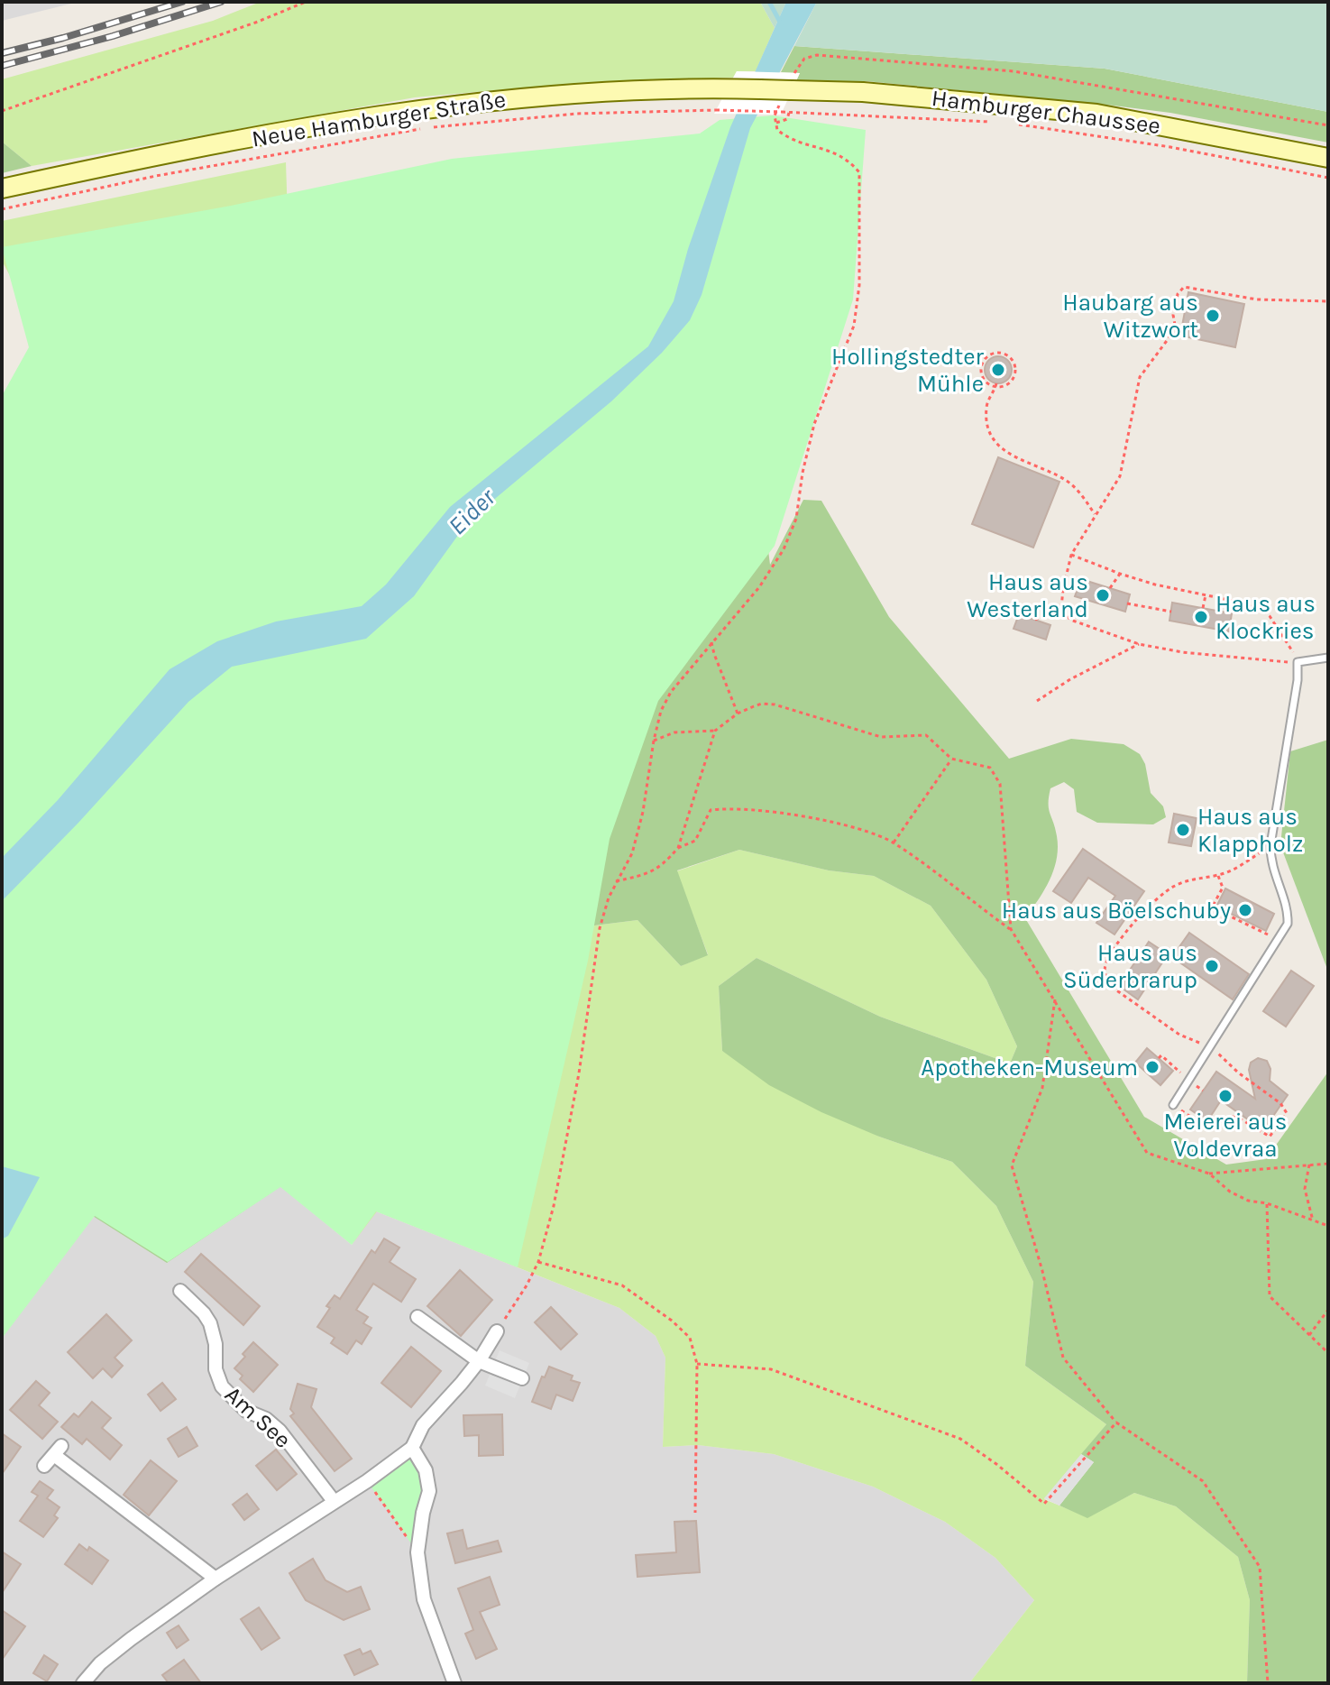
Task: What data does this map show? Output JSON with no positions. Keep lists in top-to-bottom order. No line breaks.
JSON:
{"streets":{"main road":["Hamburger Chaussee","Neue Hamburger Straße"],"street":["Am See"]},"crossings":[["Hamburger Chaussee","Neue Hamburger Straße"]],"water":["Eider"],"places":["Haubarg aus Witzwort","Hollingstedter Mühle","Haus aus Westerland","Haus aus Klockries","Haus aus Klappholz","Haus aus Böelschuby","Haus aus Süderbrarup","Apotheken-Museum","Meierei aus Voldevraa"]}
